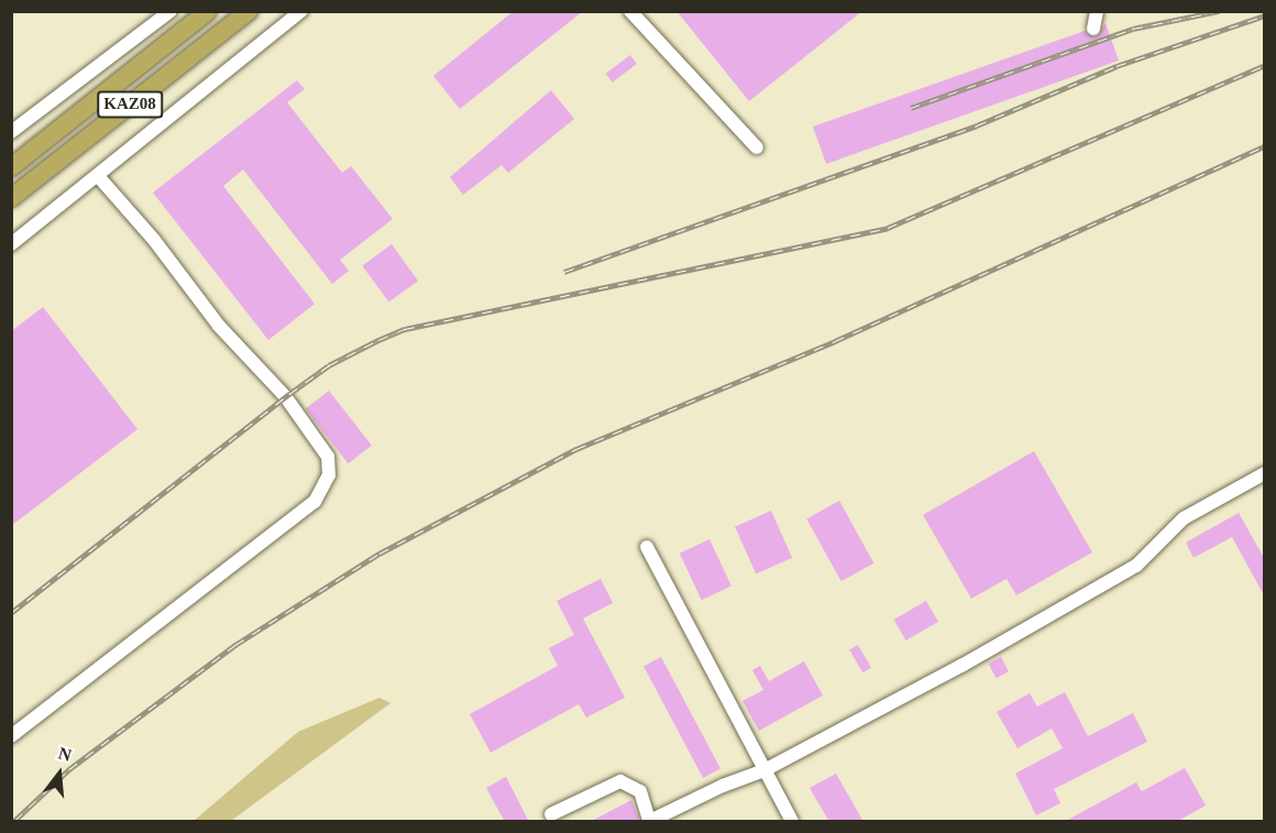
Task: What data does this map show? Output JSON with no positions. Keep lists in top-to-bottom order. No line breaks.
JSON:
{"streets":{"highway":["KAZ08"]},"north":"top"}
